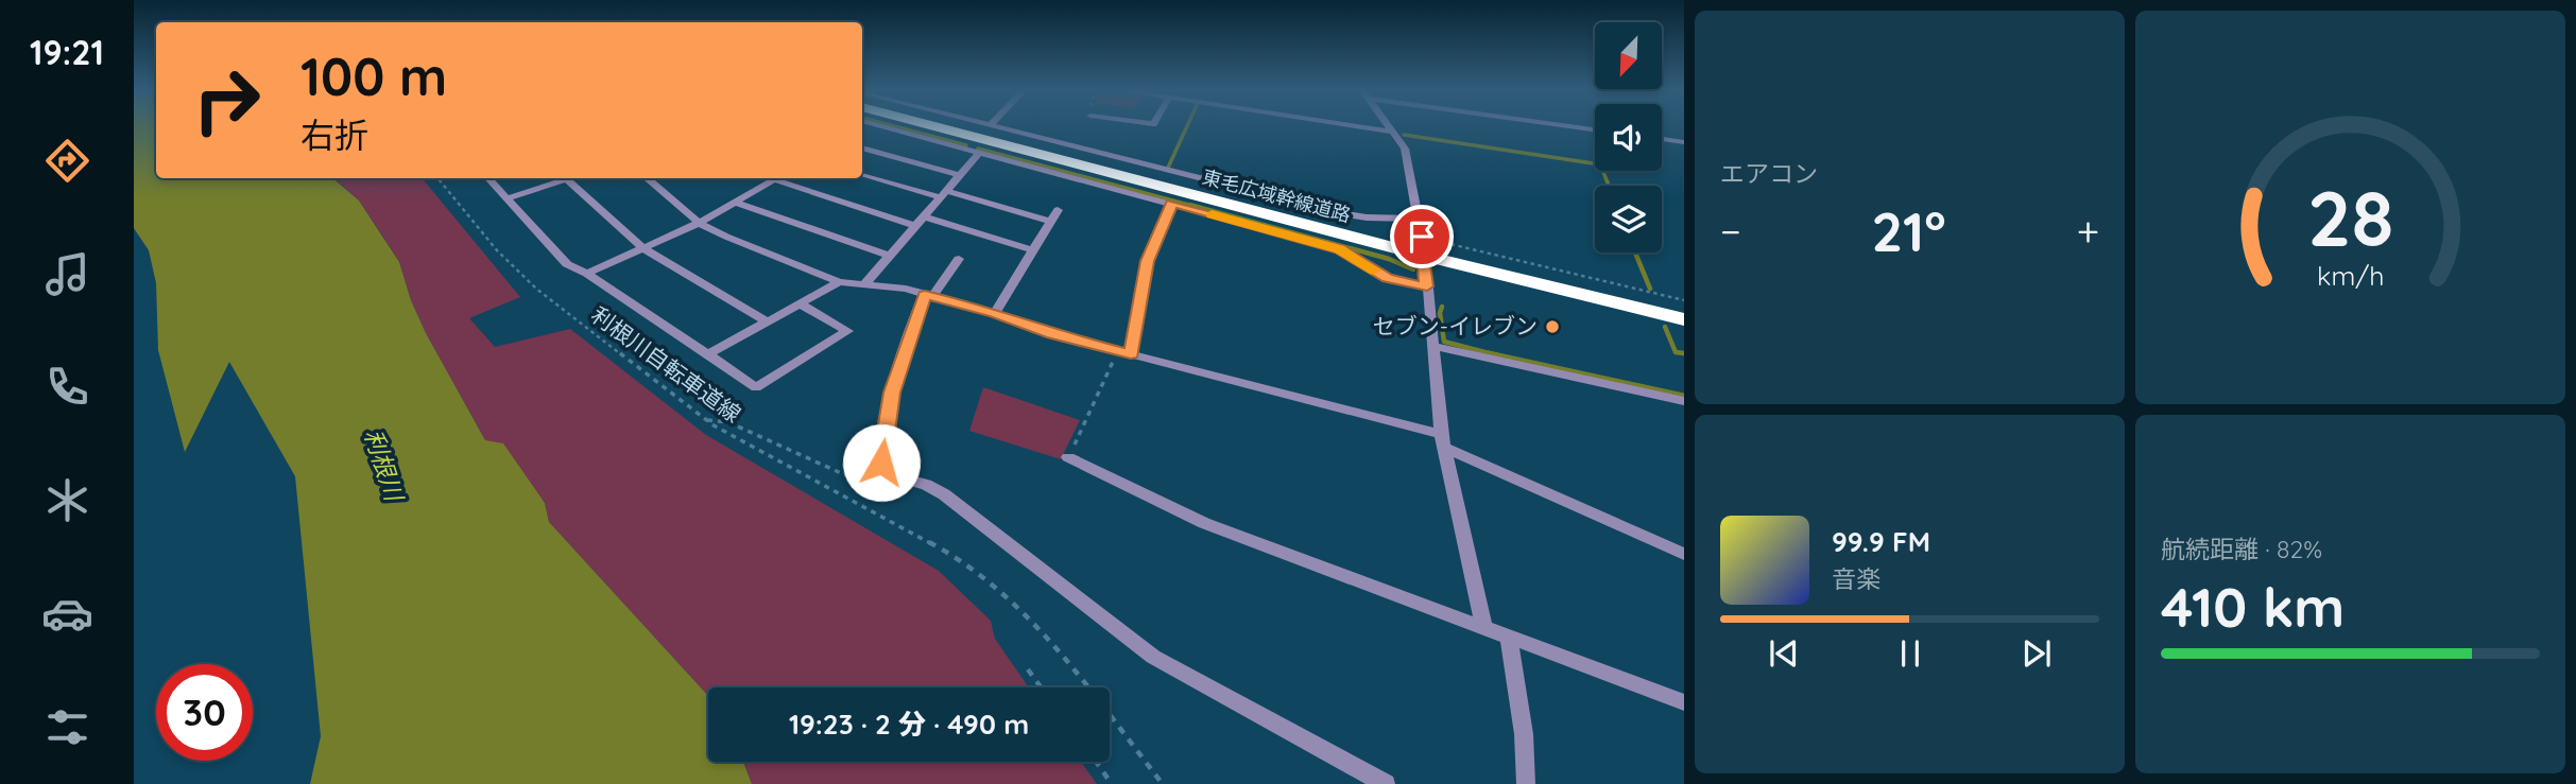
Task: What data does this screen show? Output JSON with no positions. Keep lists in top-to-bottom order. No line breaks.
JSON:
{"streets":{"highway":["東毛広域幹線道路"],"path":["利根川自転車道線"]},"water":["利根川"],"places":["セブン-イレブン"],"north":"bottom left","page":{"tabs":"19:21","tile":["エアコン",["航続距離 · 82%","410 km"]],"turn":["100 m","右折"],"heat":["−","21°","+"],"song":["99.9 FM","音楽"],"limit":"30","trip":"19:23 · 2 分 · 490 m","gauge":["28","km/h"]}}
